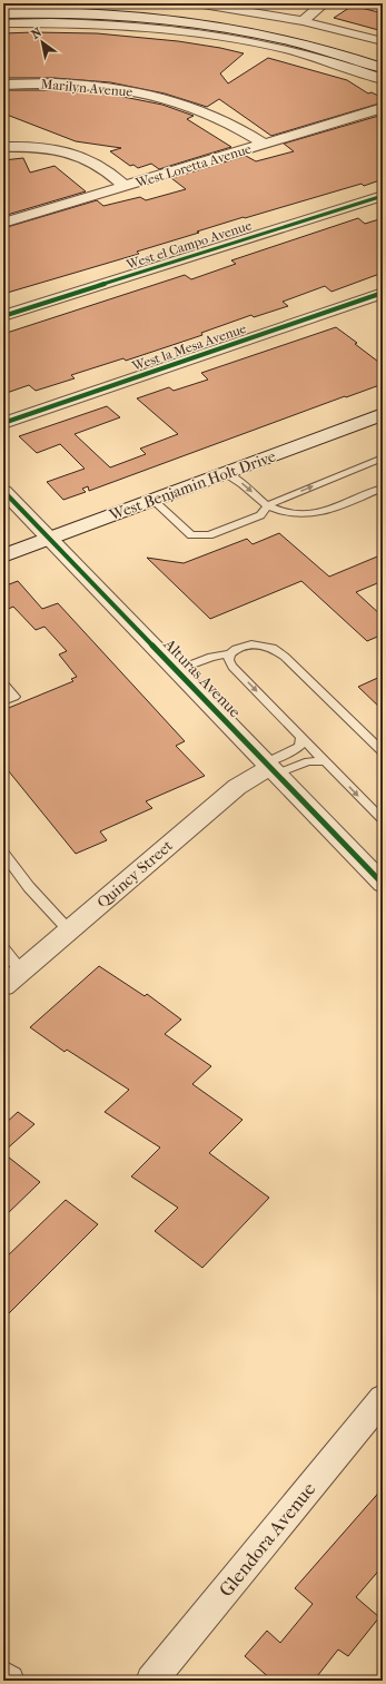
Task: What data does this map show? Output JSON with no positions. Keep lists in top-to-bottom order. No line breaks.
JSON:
{"streets":{"main road":["West Benjamin Holt Drive"],"street":["Marilyn Avenue","West Loretta Avenue","West el Campo Avenue","West la Mesa Avenue","Alturas Avenue","Quincy Street","Glendora Avenue"]},"crossings":[["Marilyn Avenue","West Loretta Avenue"],["West Benjamin Holt Drive","Alturas Avenue"],["Alturas Avenue","Quincy Street"]],"north":"top left"}
